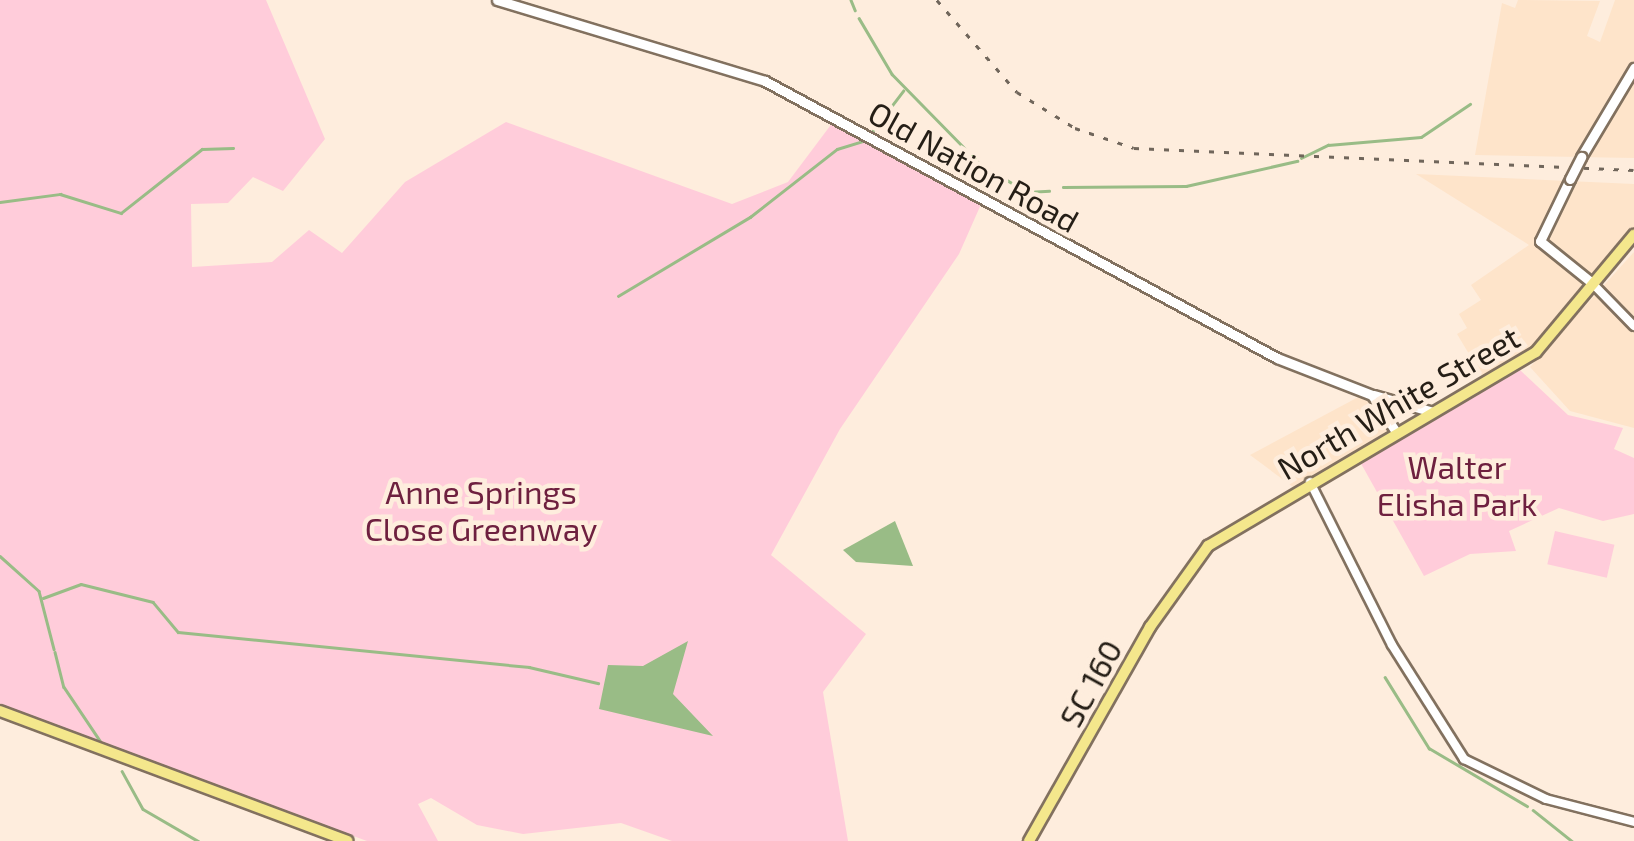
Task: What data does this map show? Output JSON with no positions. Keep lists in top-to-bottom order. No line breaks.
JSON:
{"streets":{"main road":["Old Nation Road","North White Street","SC 160"]},"crossings":[["Old Nation Road","North White Street"],["North White Street","SC 160"]],"parks":["Walter Elisha Park","Anne Springs Close Greenway"]}
